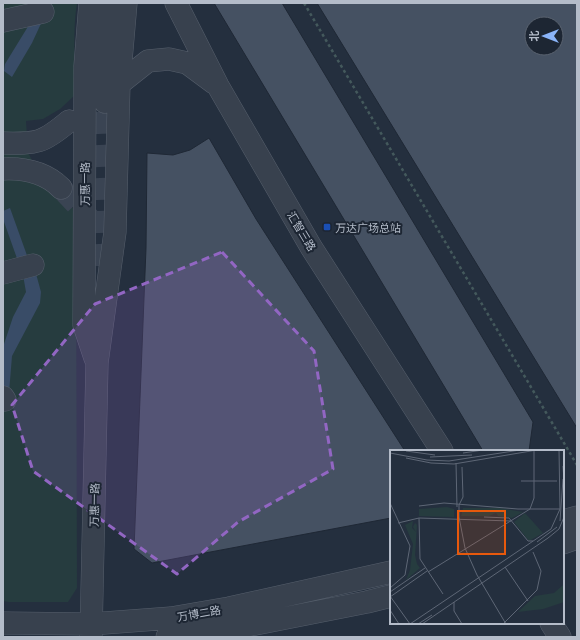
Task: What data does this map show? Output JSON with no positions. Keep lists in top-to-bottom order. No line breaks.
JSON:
{"streets":{"street":["万惠一路","汇智三路","万博二路"]},"crossings":[["万惠一路","万博二路"]],"places":{"transit":["万达广场总站"]},"north":"left"}
